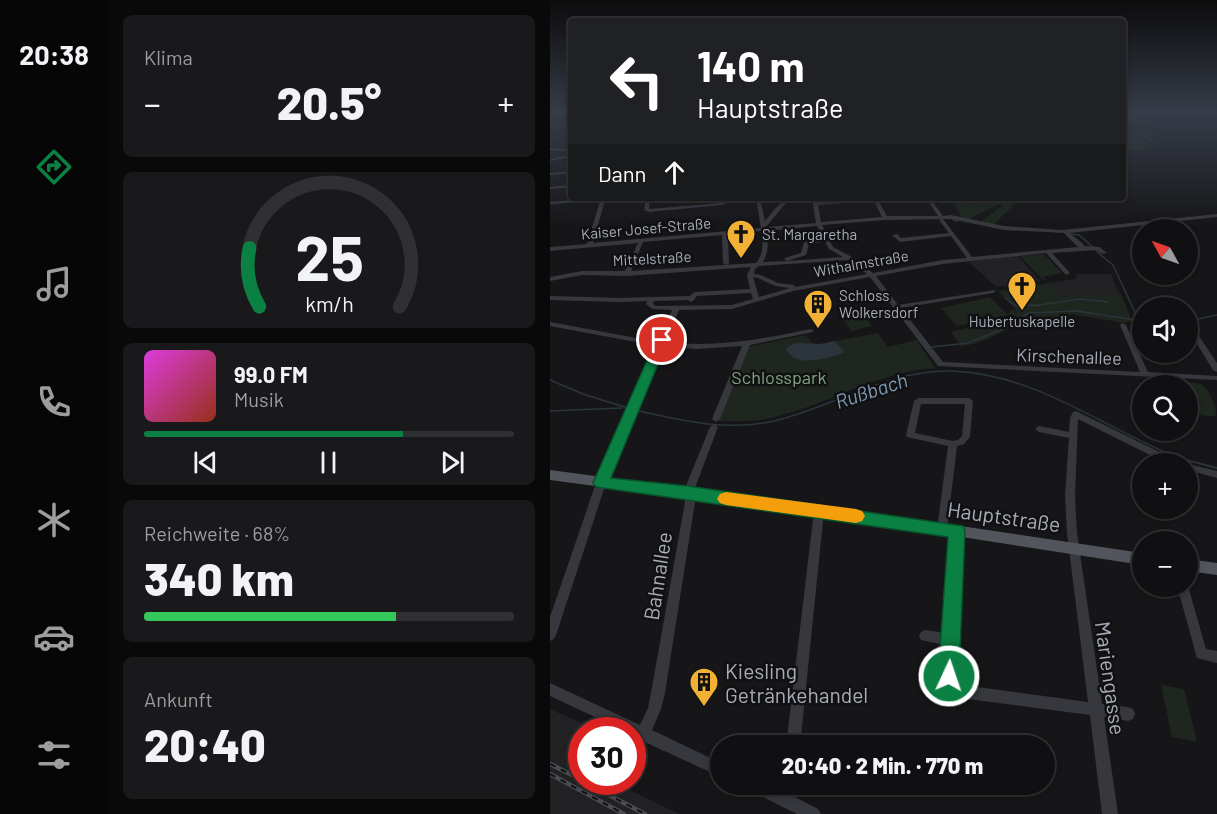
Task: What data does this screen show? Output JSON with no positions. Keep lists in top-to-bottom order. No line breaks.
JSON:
{"streets":{"main road":["Hauptstraße"],"street":["Kaiser Josef-Straße","Mittelstraße","Withalmstraße","Kirschenallee","Bahnallee","Mariengasse"]},"crossings":[["Withalmstraße","Kirschenallee"],["Hauptstraße","Bahnallee"],["Hauptstraße","Mariengasse"]],"water":["Rußbach"],"parks":["Schlosspark"],"places":{"church":["St. Margaretha","Hubertuskapelle"],"building":["Schloss Wolkersdorf","Kiesling Getränkehandel"]},"north":"top left","page":{"tabs":"20:38","tile":["Klima",["Reichweite · 68%","340 km"],["Ankunft","20:40"]],"turn":["140 m","Hauptstraße"],"heat":["−","20.5°","+"],"then":"Dann","map_buttons":["+","−"],"song":["99.0 FM","Musik"],"limit":"30","trip":"20:40 · 2 Min. · 770 m","gauge":["25","km/h"]}}
